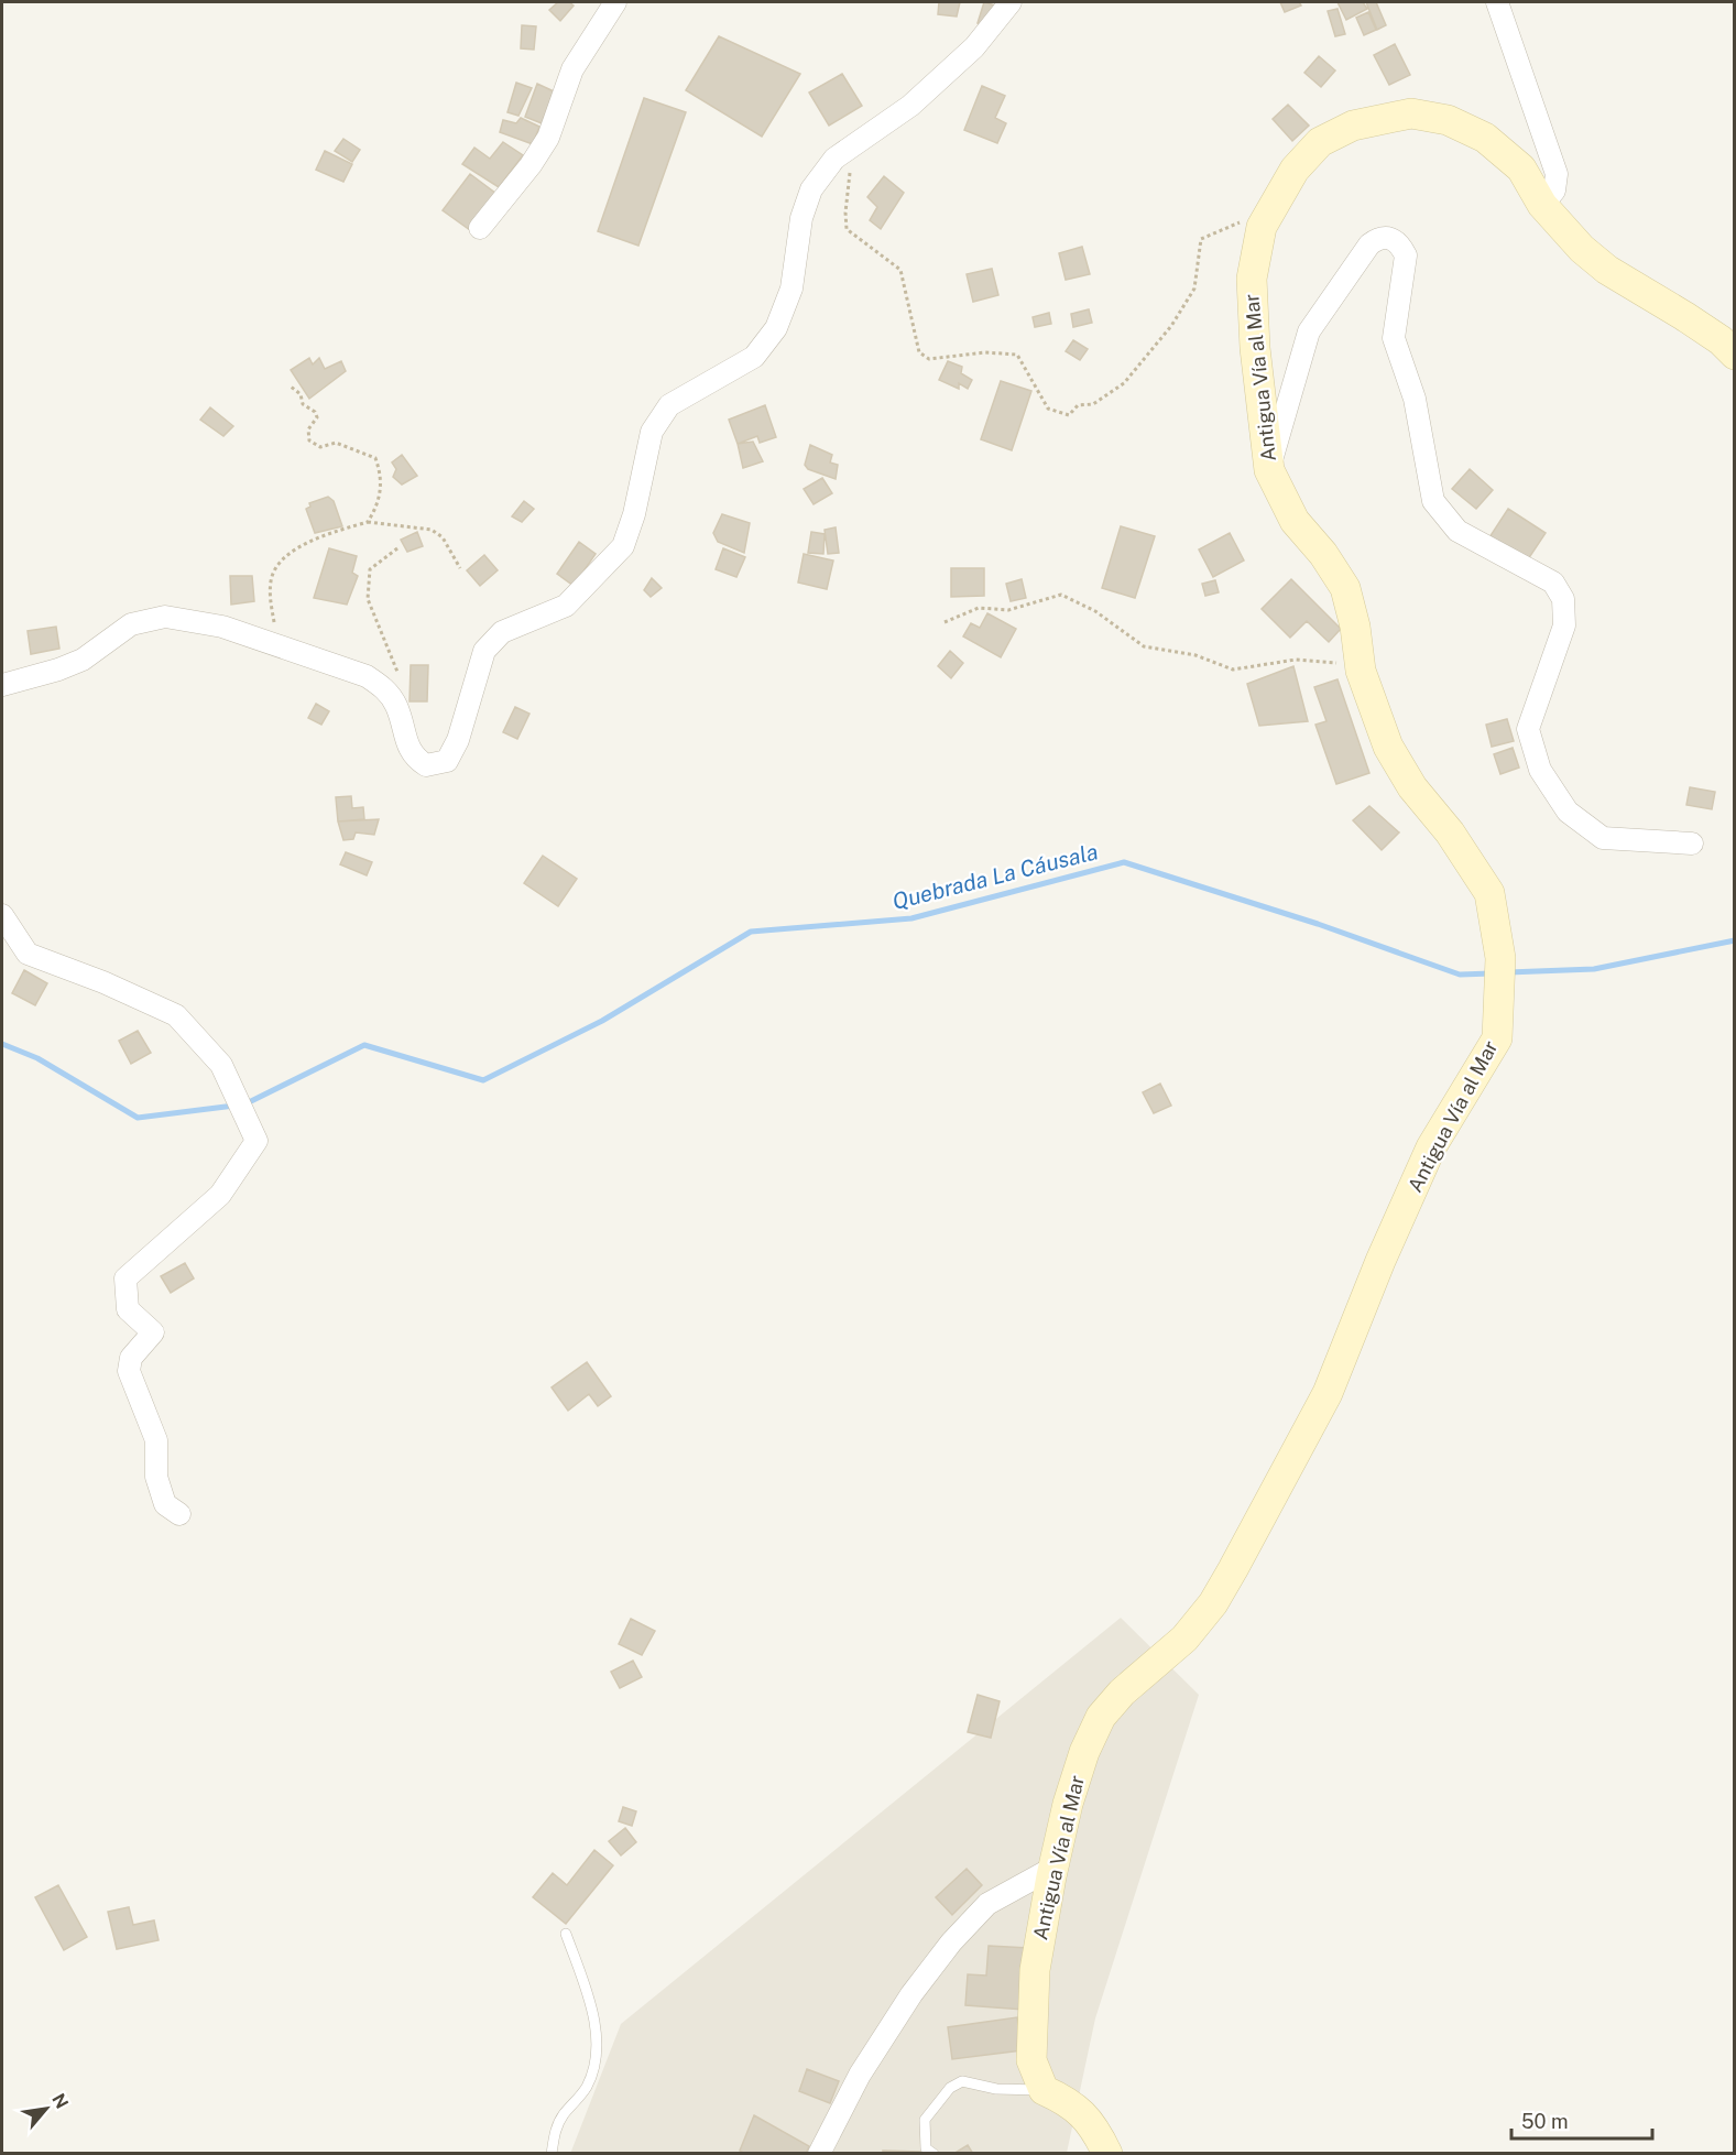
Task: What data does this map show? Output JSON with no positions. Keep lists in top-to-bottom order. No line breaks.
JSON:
{"streets":{"main road":["Antigua Vía al Mar"]},"water":["Quebrada La Cáusala"],"scale_bar":"50 m","north":"top right"}
